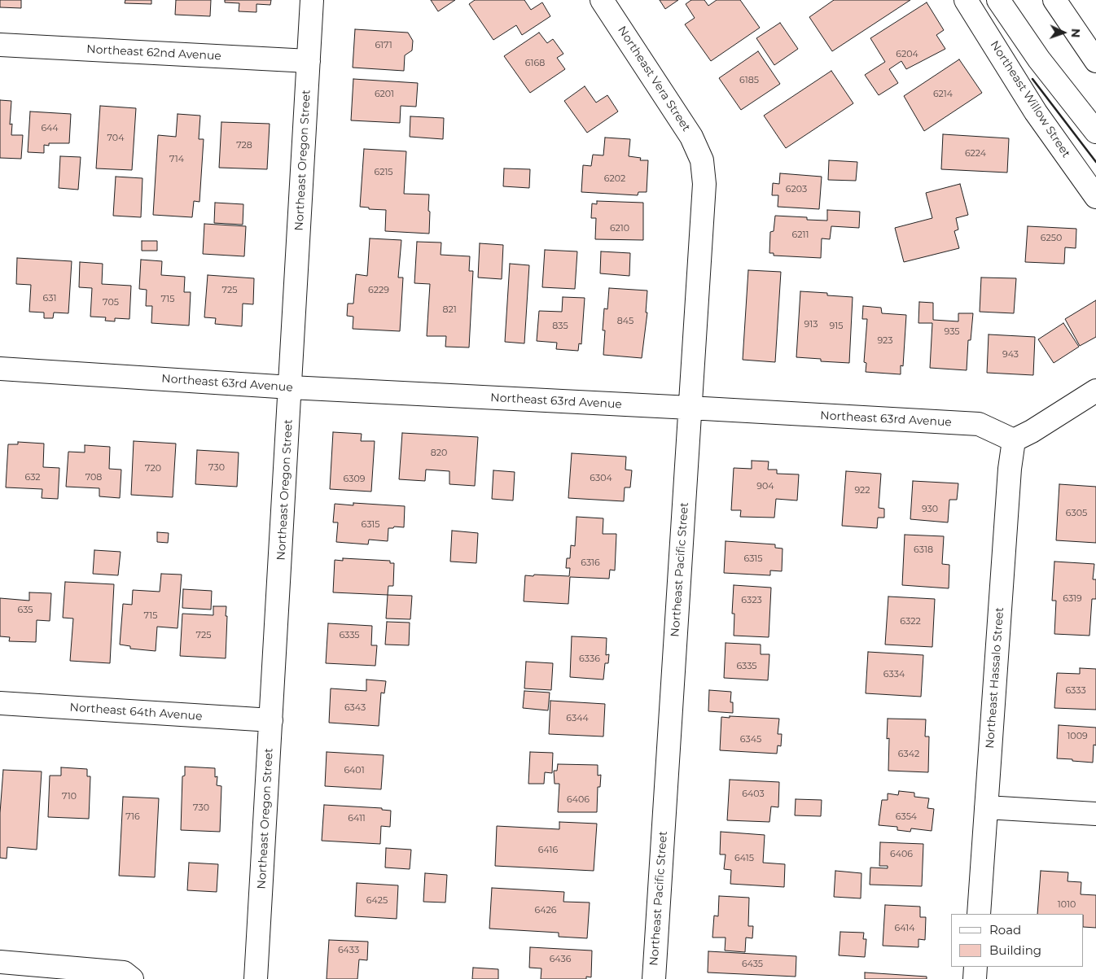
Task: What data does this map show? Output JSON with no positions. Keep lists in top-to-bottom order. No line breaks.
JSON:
{"streets":{"main road":["Northeast 62nd Avenue","Northeast Vera Street","Northeast Willow Street","Northeast Oregon Street","Northeast 63rd Avenue","Northeast Pacific Street","Northeast Hassalo Street","Northeast 64th Avenue"]},"crossings":[["Northeast 62nd Avenue","Northeast Oregon Street"],["Northeast Vera Street","Northeast Pacific Street"],["Northeast Oregon Street","Northeast 63rd Avenue"],["Northeast Oregon Street","Northeast 64th Avenue"],["Northeast 63rd Avenue","Northeast Pacific Street"],["Northeast 63rd Avenue","Northeast Hassalo Street"]],"house_numbers":["6171","6204","6168","6185","6201","6214","644","704","728","6224","714","6215","6202","6203","6210","6211","6250","725","6229","631","715","705","821","845","913","835","915","935","923","943","820","730","720","632","708","6304","6309","904","922","930","6305","6315","6318","6315","6316","6319","6323","635","715","6322","725","6335","6336","6335","6334","6333","6343","6344","1009","6345","6342","6401","6403","710","6406","730","716","6354","6411","6416","6406","6415","6425","1010","6426","6414","6433","6436","6435"],"legend":["Road","Building"],"north":"right"}
